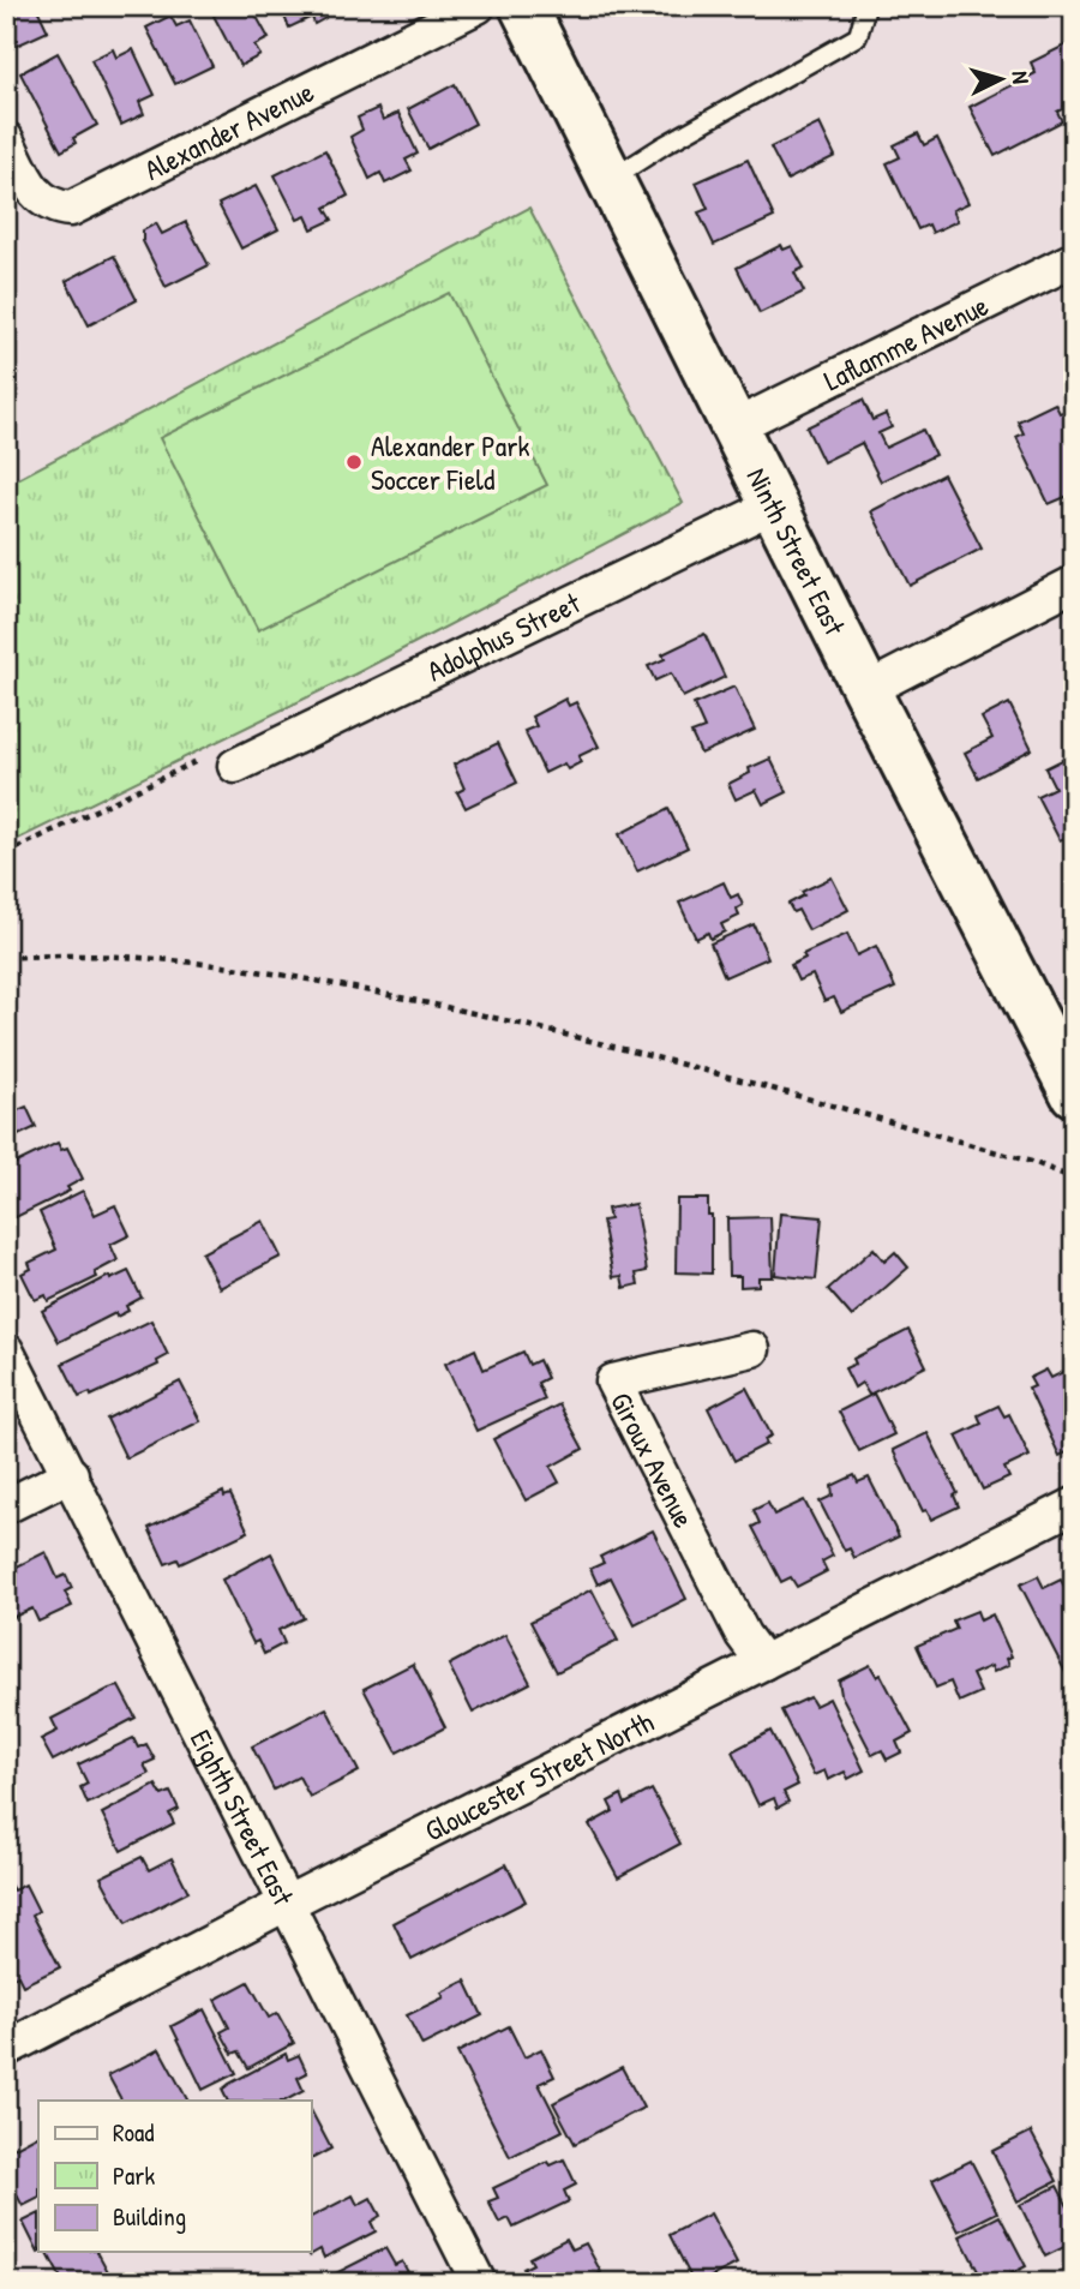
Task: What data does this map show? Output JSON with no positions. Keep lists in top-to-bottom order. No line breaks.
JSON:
{"streets":{"main road":["Ninth Street East"],"street":["Alexander Avenue","Laflamme Avenue","Adolphus Street","Giroux Avenue","Gloucester Street North","Eighth Street East"]},"crossings":[["Laflamme Avenue","Ninth Street East"],["Ninth Street East","Adolphus Street"],["Giroux Avenue","Gloucester Street North"],["Gloucester Street North","Eighth Street East"]],"places":["Alexander Park Soccer Field"],"legend":["Road","Park","Building"],"north":"right"}
